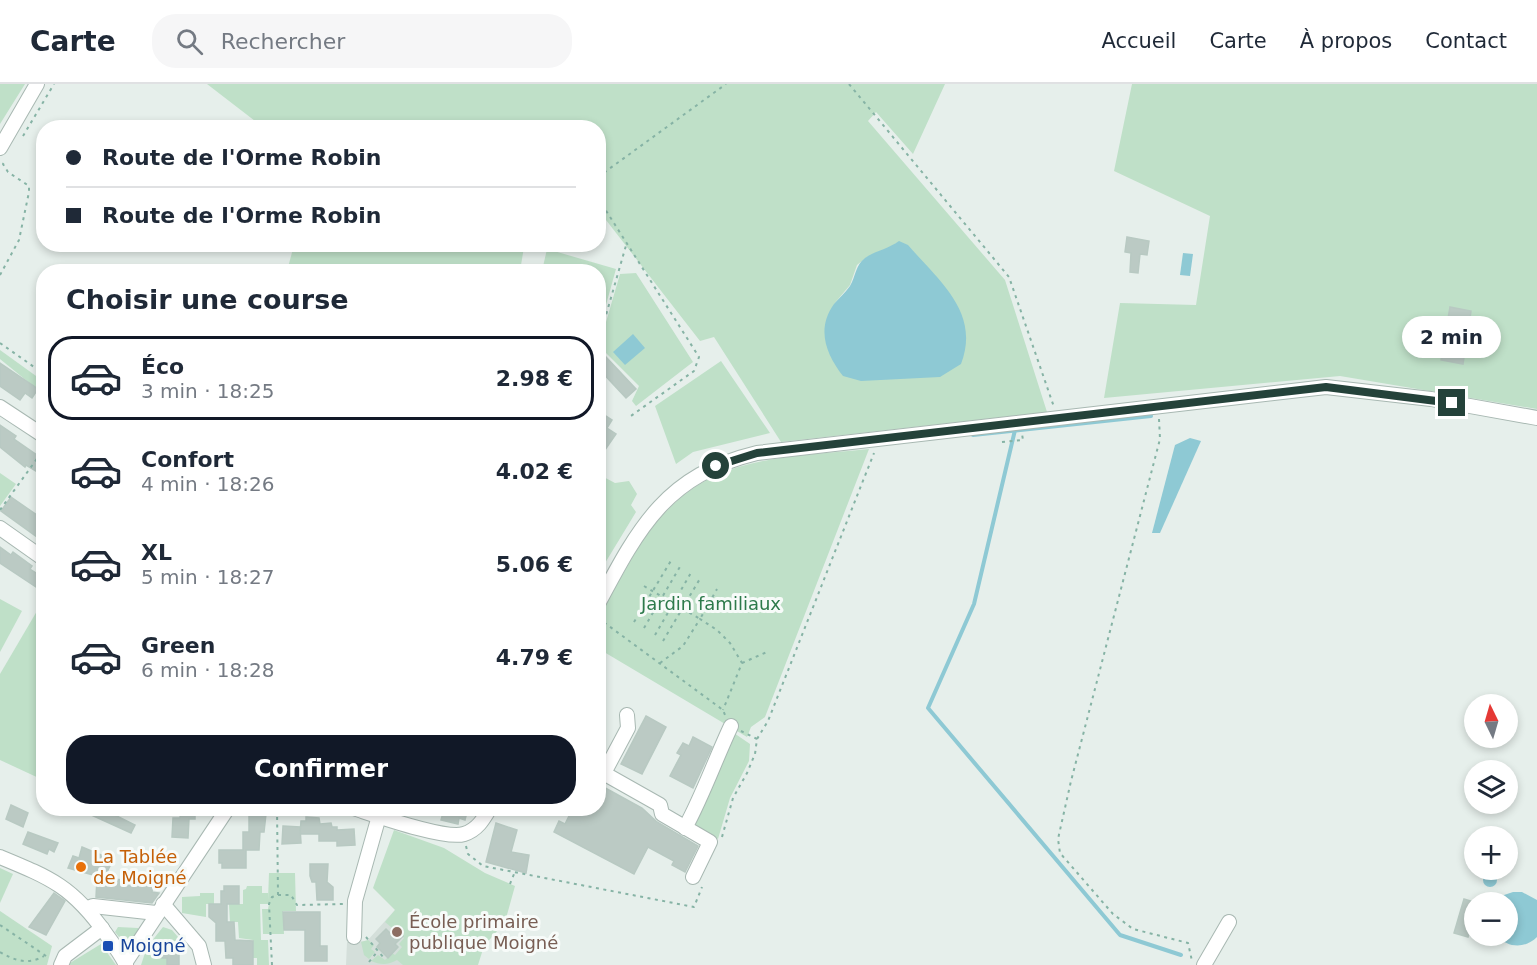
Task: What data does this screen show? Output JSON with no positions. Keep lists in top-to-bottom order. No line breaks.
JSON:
{"parks":["Jardin familiaux"],"places":{"other":["La Tablée de Moigné","École primaire publique Moigné"],"transit":["Moigné"]},"north":"top","page":{"header":"Carte","search":"Rechercher","nav":["Accueil","Carte","À propos","Contact"],"banner":["Route de l'Orme Robin","Route de l'Orme Robin"],"heading":"Choisir une course","bubble":"2 min","list":[{"name":"Éco","note":"3 min · 18:25","value":"2.98 €"},{"name":"Confort","note":"4 min · 18:26","value":"4.02 €"},{"name":"XL","note":"5 min · 18:27","value":"5.06 €"},{"name":"Green","note":"6 min · 18:28","value":"4.79 €"}],"map_buttons":["+","−"],"buttons":"Confirmer"}}
